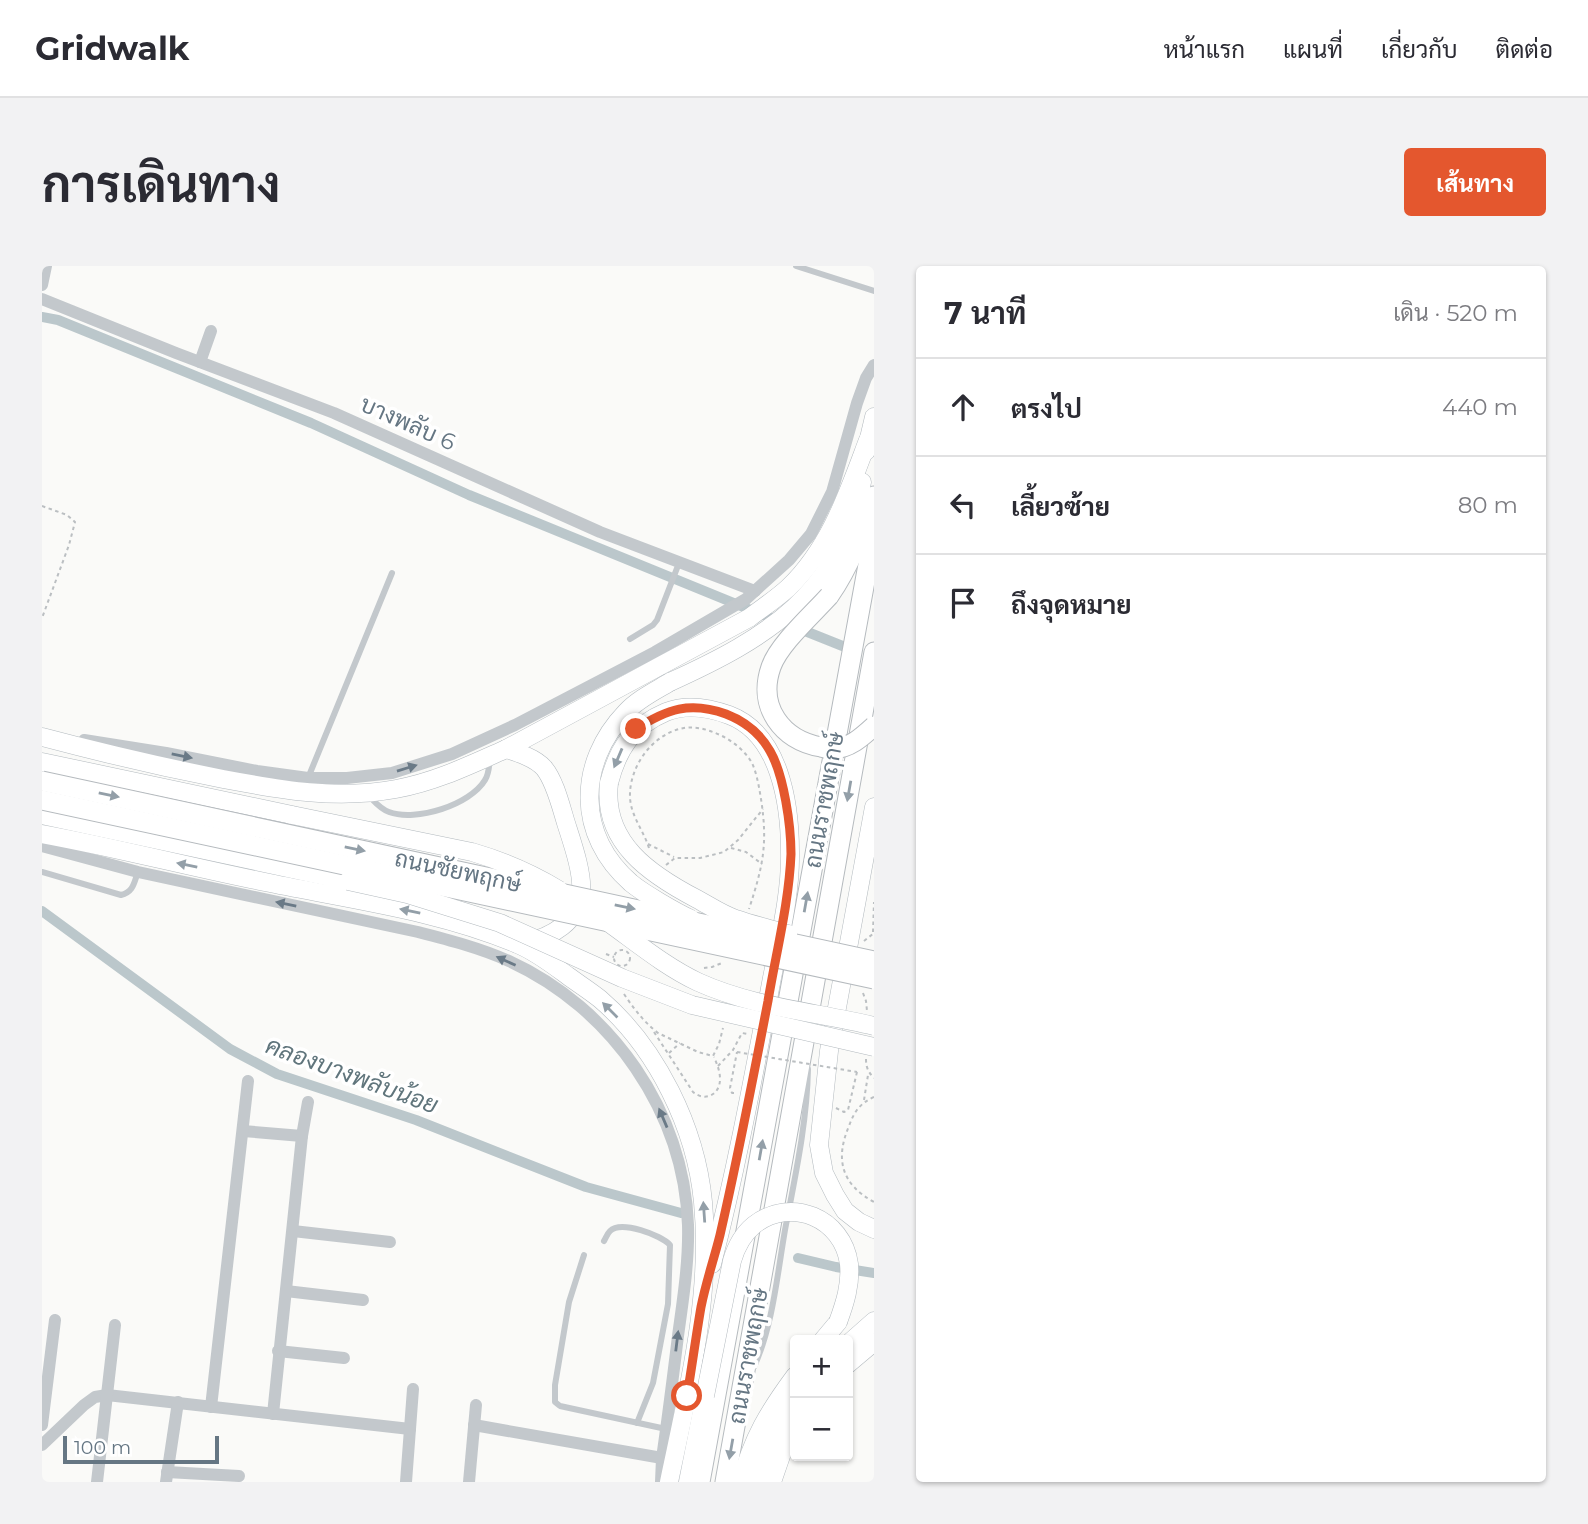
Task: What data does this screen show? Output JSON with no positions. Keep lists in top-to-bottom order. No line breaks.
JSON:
{"streets":{"main road":["ถนนราชพฤกษ์","ถนนชัยพฤกษ์"],"street":["บางพลับ 6"]},"water":["คลองบางพลับน้อย"],"scale_bar":"100 m","page":{"header":"Gridwalk","nav":["หน้าแรก","แผนที่","เกี่ยวกับ","ติดต่อ"],"buttons":"เส้นทาง","title":"การเดินทาง","heading":["7 นาที","เดิน · 520 m"],"list":[["ตรงไป","440 m"],["เลี้ยวซ้าย","80 m"],"ถึงจุดหมาย"],"map_buttons":["+","−"],"scale":"100 m"}}
